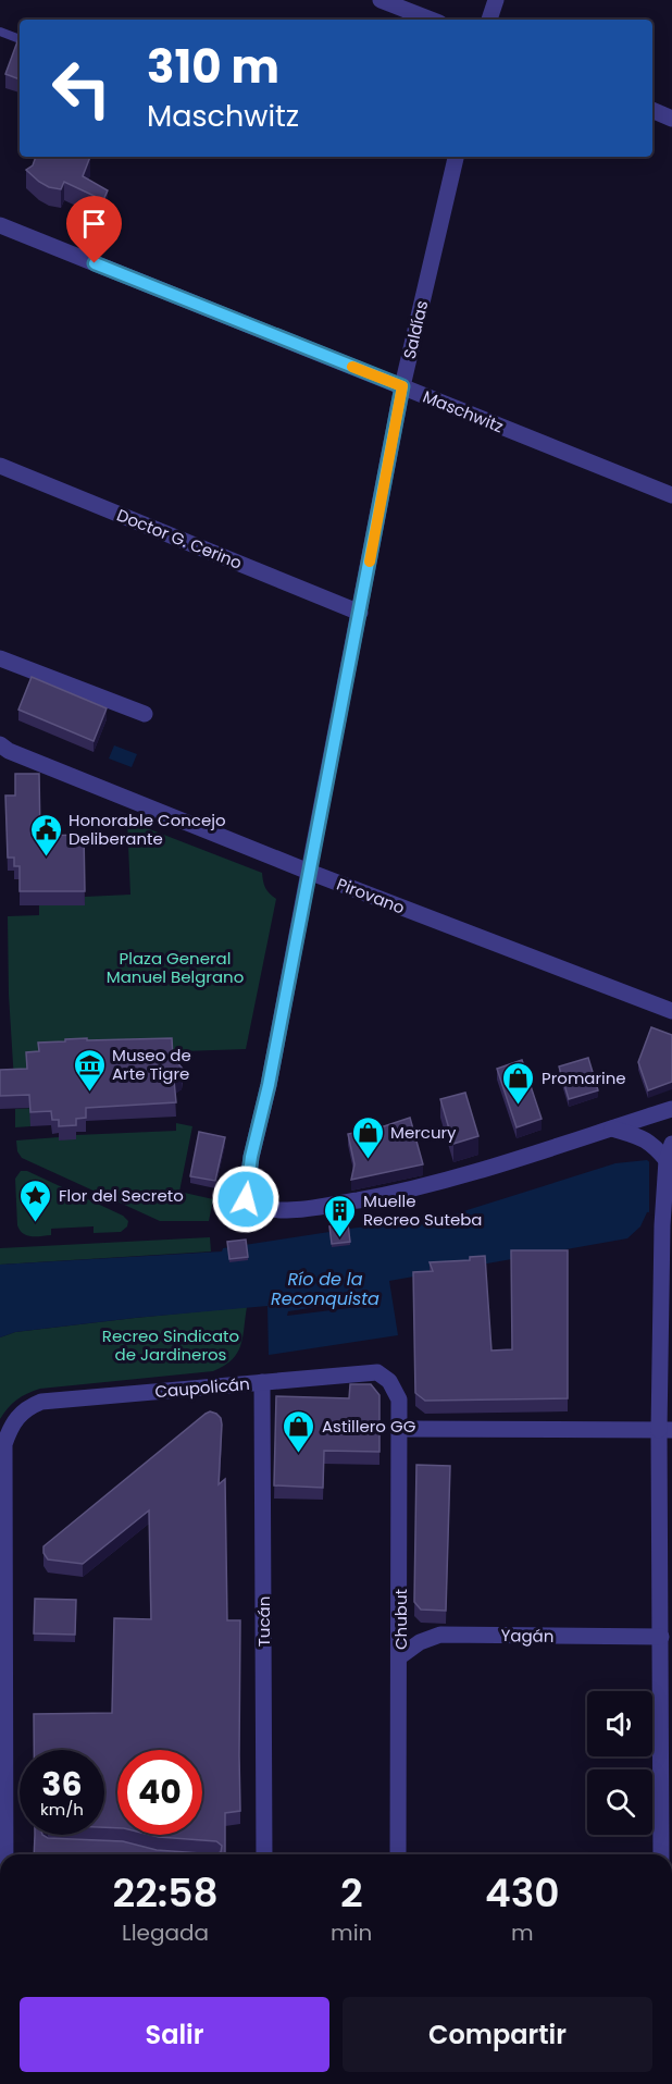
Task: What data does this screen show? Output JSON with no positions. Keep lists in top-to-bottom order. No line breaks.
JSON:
{"streets":{"street":["Saldías","Maschwitz","Doctor G. Cerino","Pirovano","Caupolicán","Chubut","Tucán","Yagán"]},"crossings":[["Saldías","Maschwitz"],["Saldías","Doctor G. Cerino"],["Saldías","Pirovano"],["Caupolicán","Chubut"],["Caupolicán","Tucán"],["Chubut","Yagán"]],"water":["Río de la Reconquista"],"parks":["Plaza General Manuel Belgrano","Recreo Sindicato de Jardineros"],"places":{"public building":["Honorable Concejo Deliberante"],"museum":["Museo de Arte Tigre"],"shop":["Promarine","Mercury","Astillero GG"],"place":["Flor del Secreto"],"building":["Muelle Recreo Suteba"]},"page":{"turn":["310 m","Maschwitz"],"speed":"36 km/h","limit":"40","eta":["22:58","Llegada","2","min","430","m"],"buttons":["Salir","Compartir"]}}
